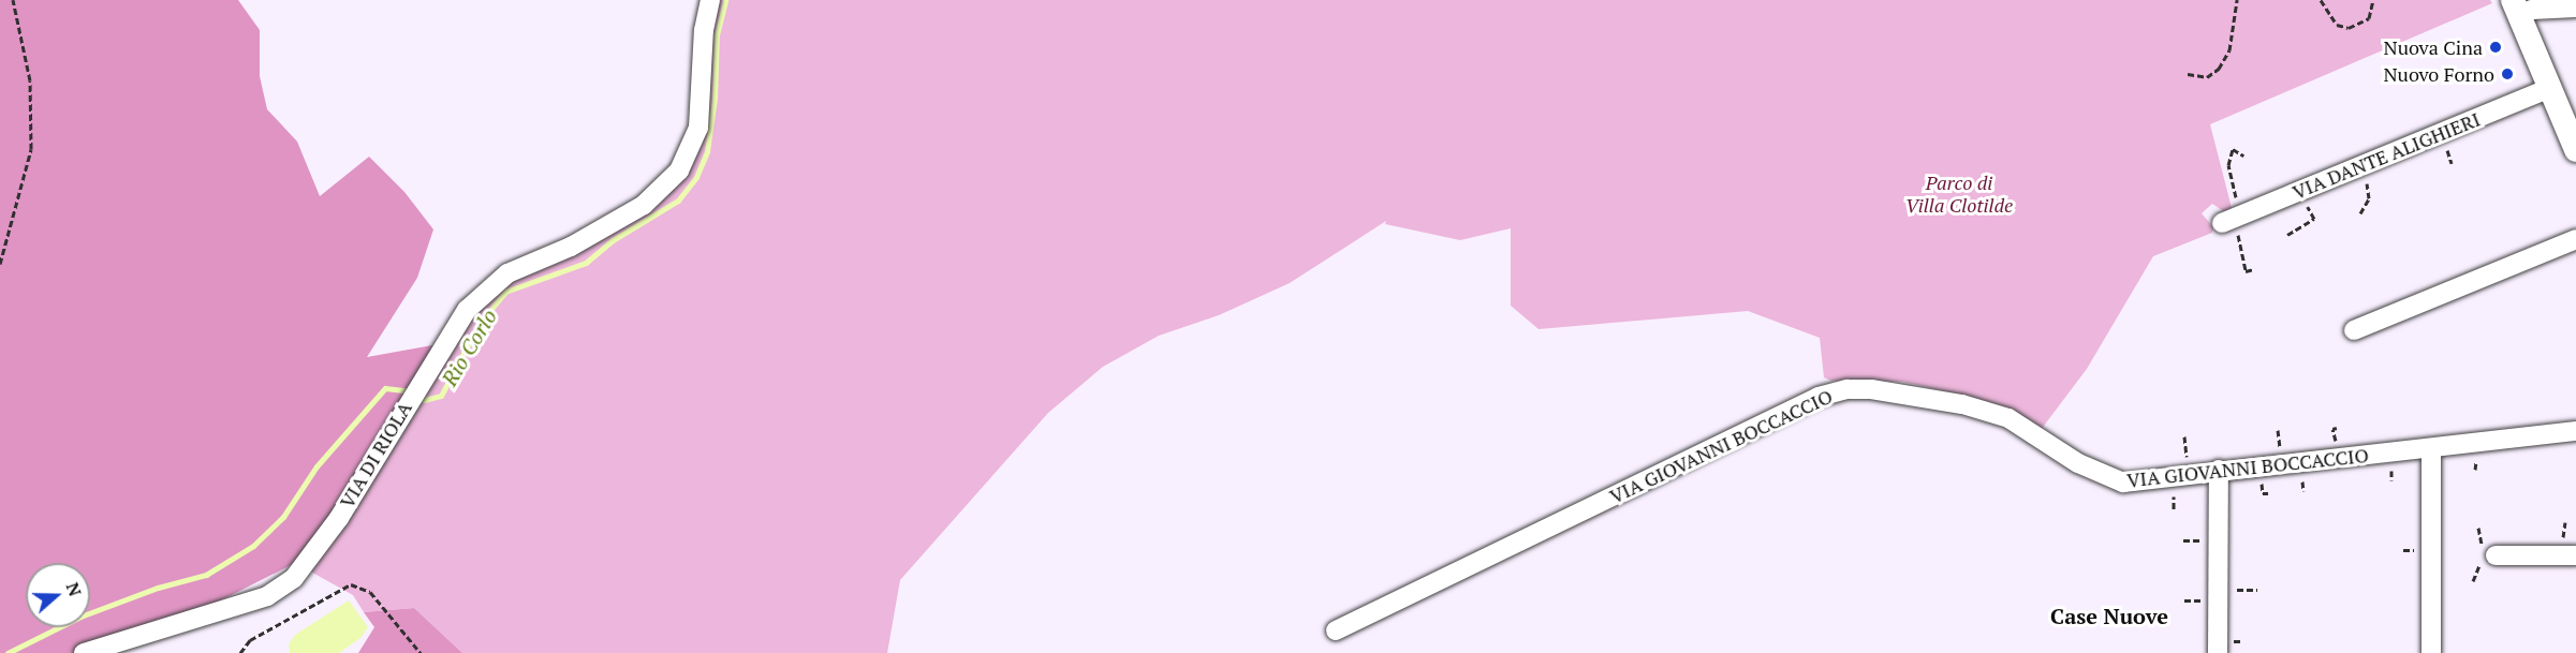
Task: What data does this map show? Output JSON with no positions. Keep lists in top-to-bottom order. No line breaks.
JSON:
{"streets":{"street":["VIA DANTE ALIGHIERI","VIA GIOVANNI BOCCACCIO","VIA DI RIOLA"]},"districts":["Case Nuove"],"water":["Rio Corlo"],"parks":["Parco di Villa Clotilde"],"places":["Nuova Cina","Nuovo Forno"],"north":"right"}
